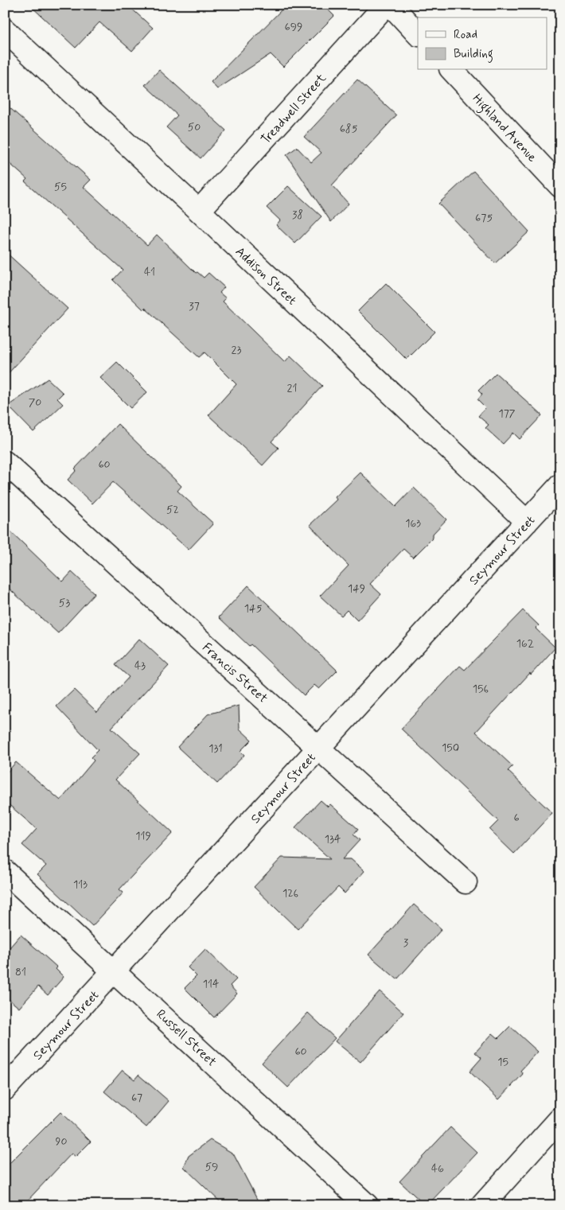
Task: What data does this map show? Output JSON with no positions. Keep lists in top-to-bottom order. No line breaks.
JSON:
{"streets":{"street":["Treadwell Street","Highland Avenue","Addison Street","Seymour Street","Francis Street","Russell Street"]},"crossings":[["Treadwell Street","Addison Street"],["Addison Street","Seymour Street"],["Seymour Street","Francis Street"],["Seymour Street","Russell Street"]],"house_numbers":["699","50","685","55","38","675","41","37","23","21","70","177","60","52","163","149","53","145","162","43","156","150","131","6","119","134","113","126","3","81","114","60","15","67","90","59","46"],"legend":["Road","Building"]}
